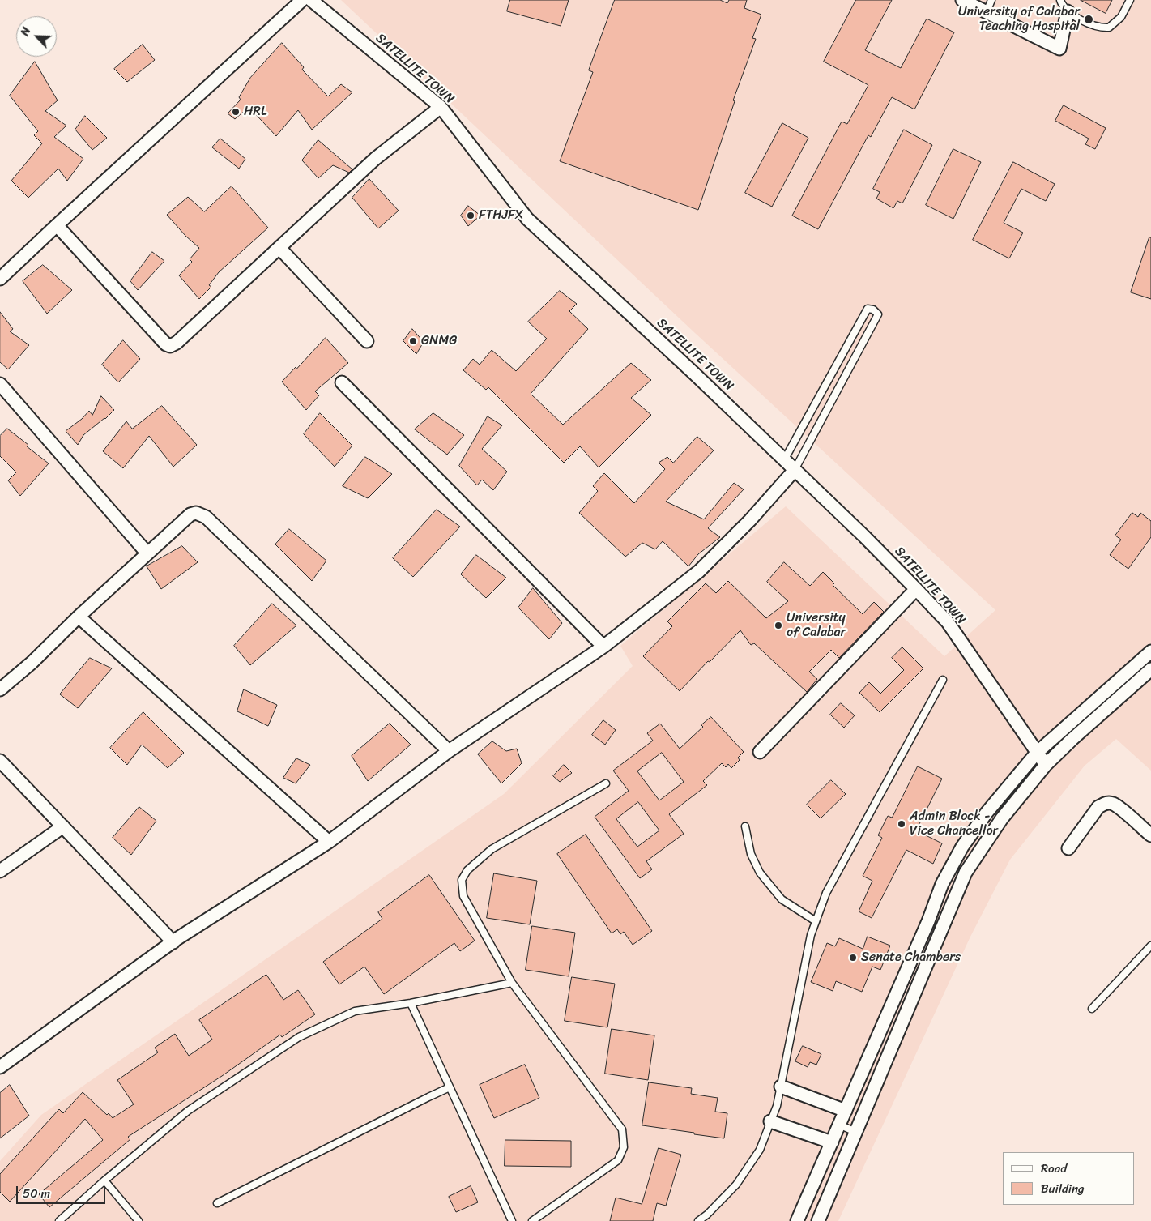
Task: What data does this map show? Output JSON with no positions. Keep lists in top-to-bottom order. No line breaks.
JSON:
{"streets":{"street":["SATELLITE TOWN"]},"places":["University of Calabar Teaching Hospital","HRL","FTHJFX","GNMG","University of Calabar","Admin Block - Vice Chancellor","Senate Chambers"],"legend":["Road","Building"],"scale_bar":"50 m","north":"top left"}
